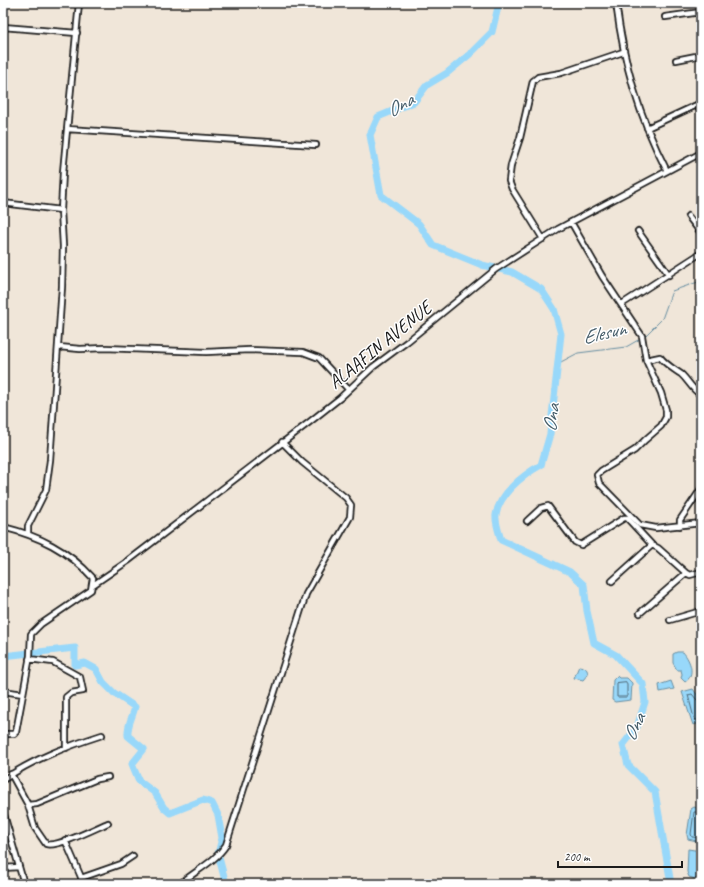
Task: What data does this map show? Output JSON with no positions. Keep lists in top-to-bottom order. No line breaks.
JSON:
{"streets":{"street":["ALAAFIN AVENUE"]},"water":["Ona","Elesun"],"scale_bar":"200 m"}
